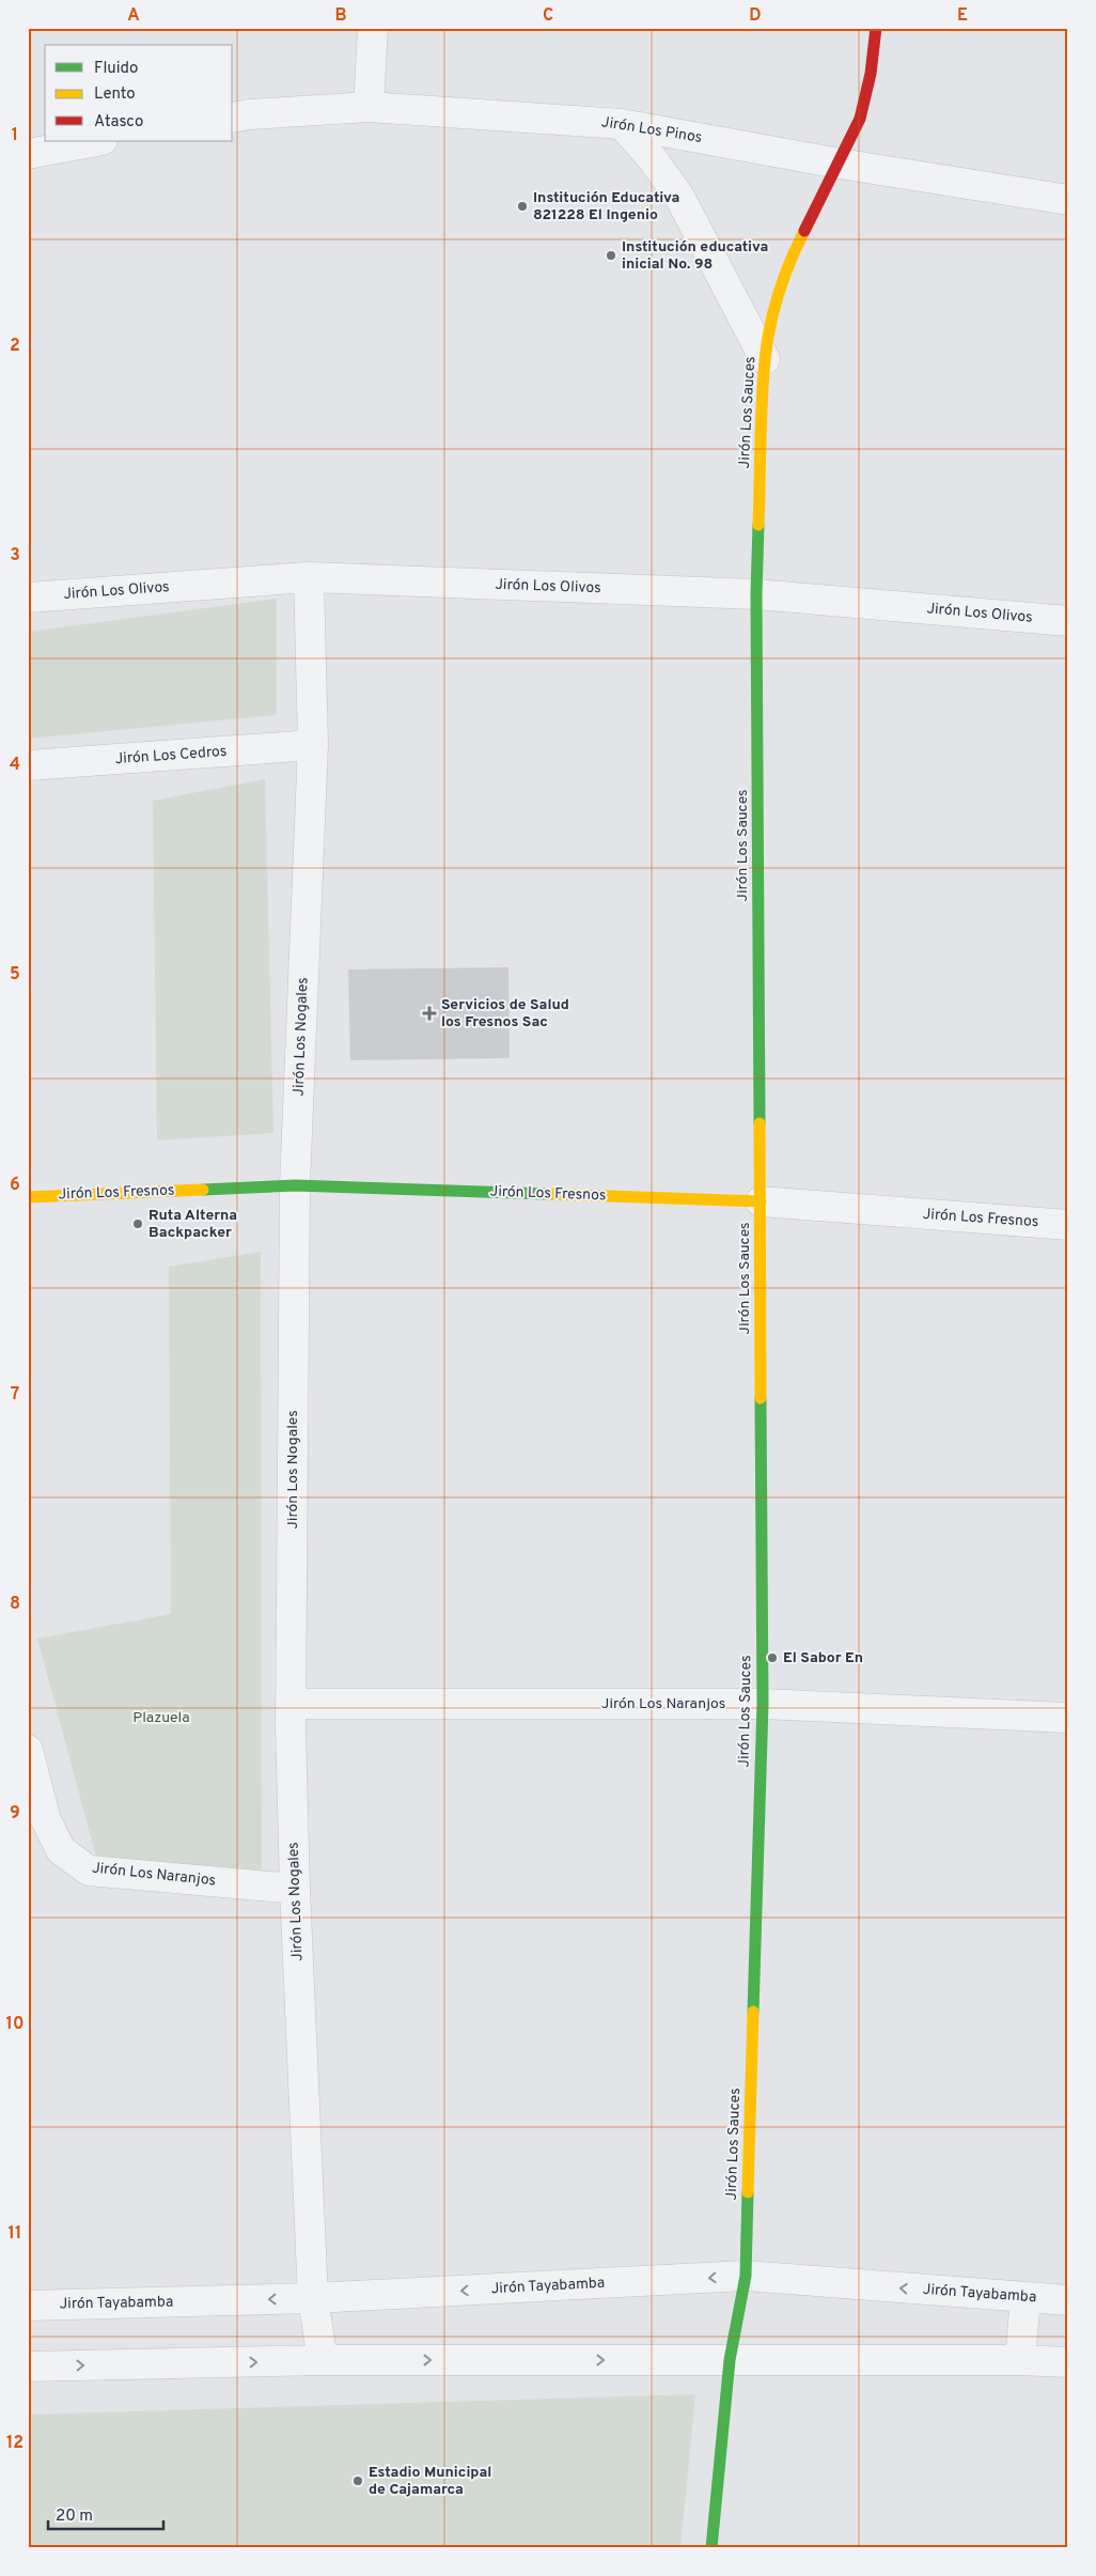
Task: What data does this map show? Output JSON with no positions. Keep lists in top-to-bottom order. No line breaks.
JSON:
{"streets":{"street":["Jirón Los Pinos","Jirón Los Sauces","Jirón Los Olivos","Jirón Los Cedros","Jirón Los Nogales","Jirón Los Fresnos","Jirón Los Naranjos","Jirón Tayabamba"]},"crossings":[["Jirón Los Pinos","Jirón Los Sauces"],["Jirón Los Sauces","Jirón Los Olivos"],["Jirón Los Sauces","Jirón Los Fresnos"],["Jirón Los Sauces","Jirón Los Naranjos"],["Jirón Los Sauces","Jirón Tayabamba"],["Jirón Los Olivos","Jirón Los Nogales"],["Jirón Los Cedros","Jirón Los Nogales"],["Jirón Los Nogales","Jirón Los Fresnos"],["Jirón Los Nogales","Jirón Los Naranjos"],["Jirón Los Nogales","Jirón Tayabamba"]],"parks":["Plazuela"],"places":{"other":["Institución Educativa 821228 El Ingenio","Institución educativa inicial No. 98","Ruta Alterna Backpacker","El Sabor En","Estadio Municipal de Cajamarca"],"health":["Servicios de Salud los Fresnos Sac"]},"legend":["Fluido","Lento","Atasco"],"scale_bar":"20 m","grid":{"columns":["A","B","C","D","E"],"rows":["1","2","3","4","5","6","7","8","9","10","11","12"]}}
